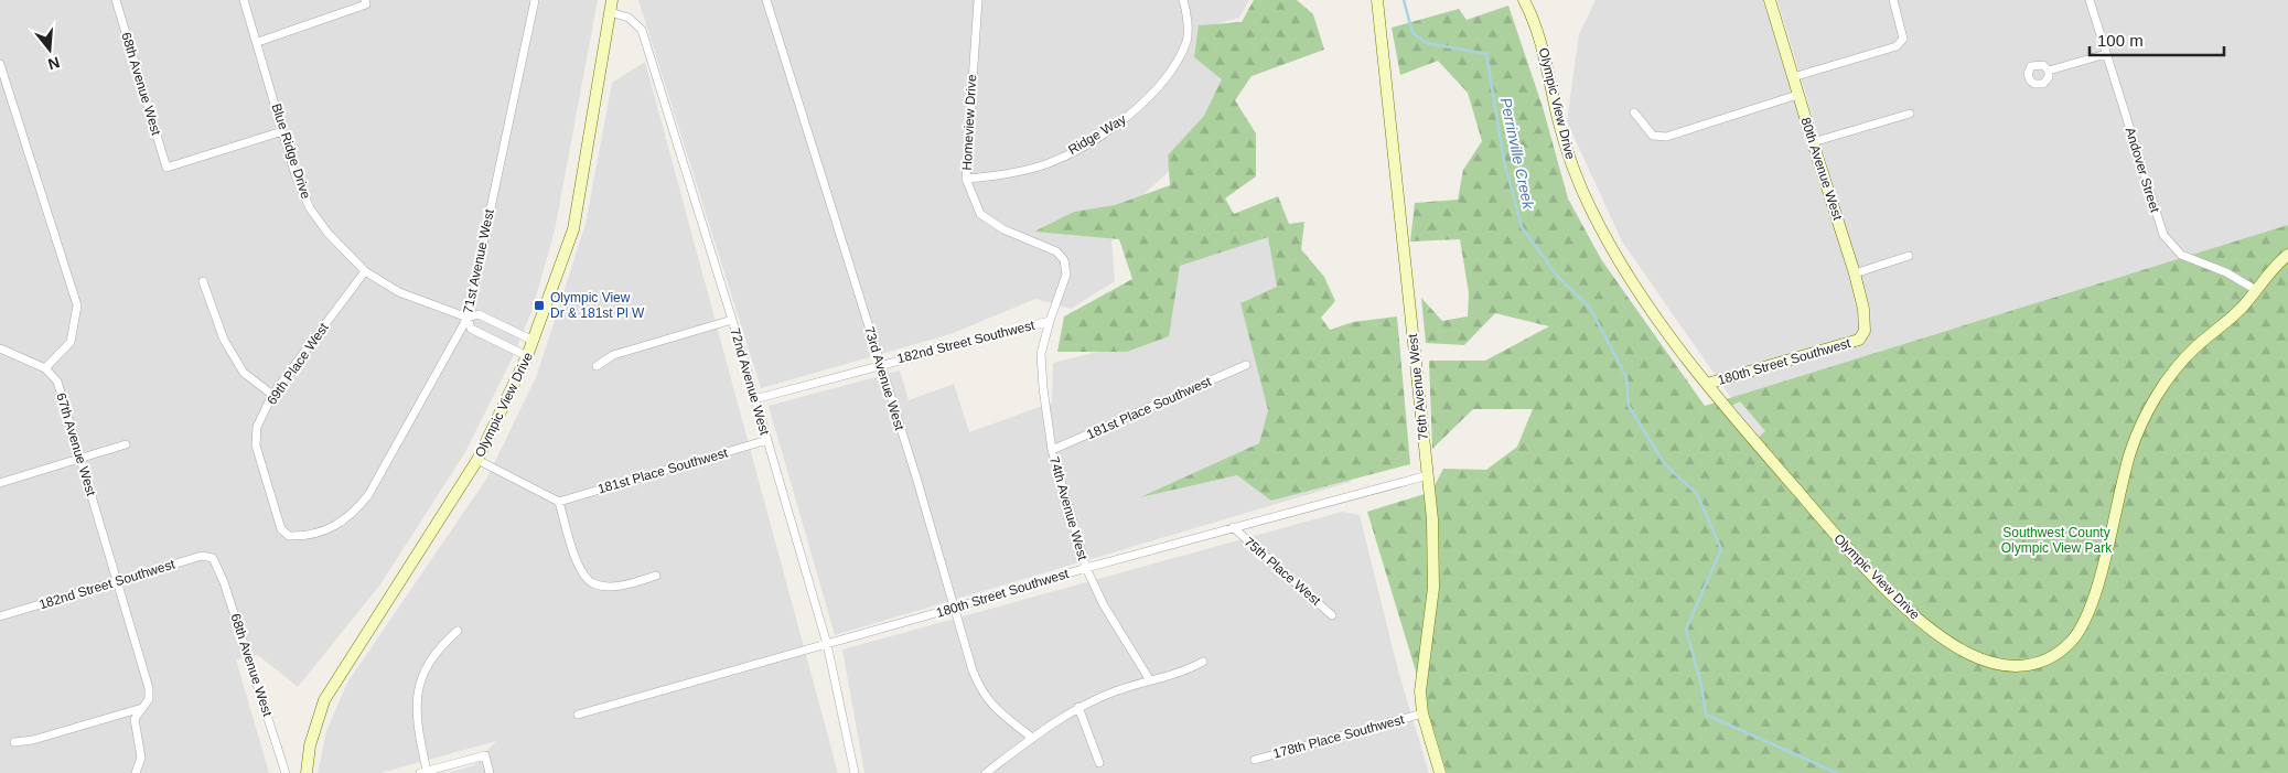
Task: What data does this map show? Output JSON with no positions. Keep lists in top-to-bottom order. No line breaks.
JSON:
{"streets":{"main road":["Olympic View Drive","80th Avenue West","180th Street Southwest","76th Avenue West"],"street":["68th Avenue West","Homeview Drive","Ridge Way","Blue Ridge Drive","Andover Street","71st Avenue West","182nd Street Southwest","69th Place West","73rd Avenue West","72nd Avenue West","181st Place Southwest","67th Avenue West","74th Avenue West","75th Place West","178th Place Southwest"]},"crossings":[["68th Avenue West","Blue Ridge Drive"],["68th Avenue West","182nd Street Southwest"],["Olympic View Drive","Blue Ridge Drive"],["Olympic View Drive","Andover Street"],["Olympic View Drive","180th Street Southwest"],["Olympic View Drive","72nd Avenue West"],["Homeview Drive","Ridge Way"],["Homeview Drive","182nd Street Southwest"],["Homeview Drive","74th Avenue West"],["Blue Ridge Drive","71st Avenue West"],["Blue Ridge Drive","69th Place West"],["80th Avenue West","180th Street Southwest"],["71st Avenue West","69th Place West"],["182nd Street Southwest","73rd Avenue West"],["182nd Street Southwest","72nd Avenue West"],["182nd Street Southwest","67th Avenue West"],["182nd Street Southwest","74th Avenue West"],["180th Street Southwest","73rd Avenue West"],["180th Street Southwest","72nd Avenue West"],["180th Street Southwest","76th Avenue West"],["180th Street Southwest","74th Avenue West"],["180th Street Southwest","75th Place West"],["72nd Avenue West","181st Place Southwest"],["76th Avenue West","178th Place Southwest"],["181st Place Southwest","74th Avenue West"]],"water":["Perrinville Creek"],"parks":["Southwest County Olympic View Park"],"places":{"transit":["Olympic View Dr & 181st Pl W"]},"scale_bar":"100 m","north":"bottom"}
